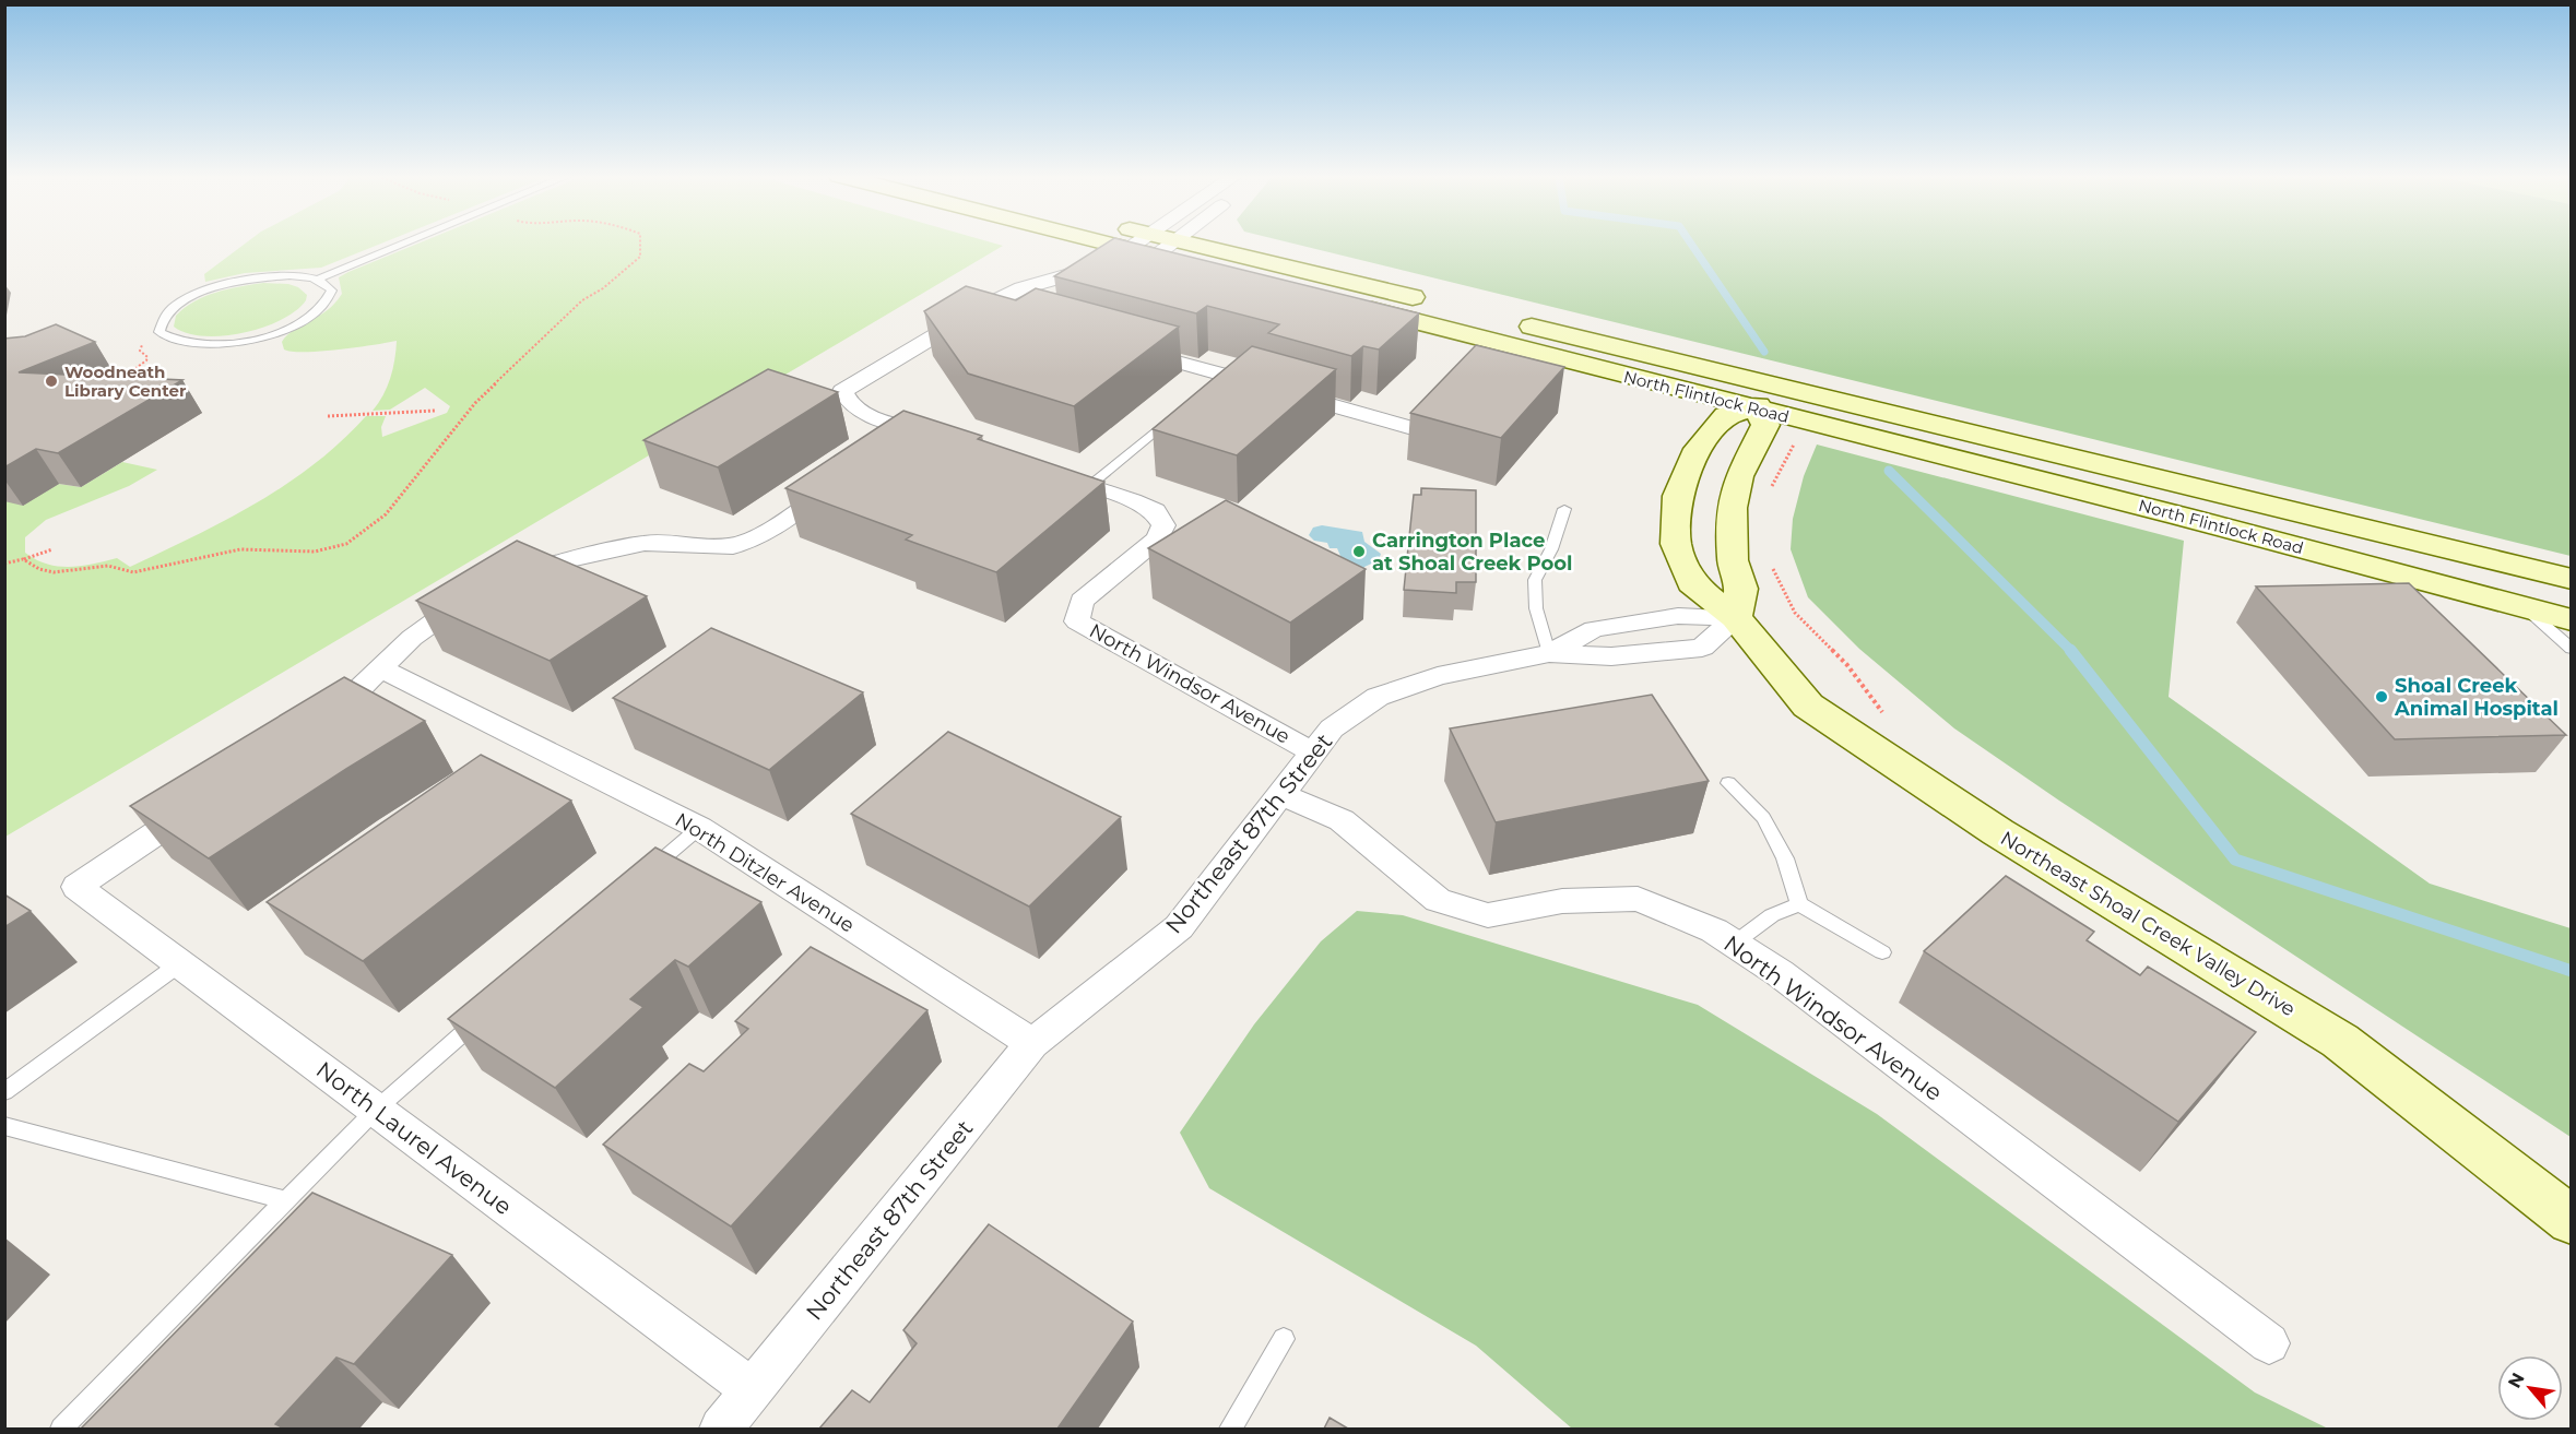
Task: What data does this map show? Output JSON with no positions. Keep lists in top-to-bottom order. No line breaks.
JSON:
{"streets":{"main road":["North Flintlock Road","Northeast Shoal Creek Valley Drive"],"street":["North Windsor Avenue","Northeast 87th Street","North Ditzler Avenue","North Laurel Avenue"]},"crossings":[["North Flintlock Road","Northeast Shoal Creek Valley Drive"],["North Windsor Avenue","Northeast 87th Street"],["Northeast 87th Street","North Ditzler Avenue"],["Northeast 87th Street","Northeast Shoal Creek Valley Drive"],["Northeast 87th Street","North Laurel Avenue"]],"places":["Woodneath Library Center","Carrington Place at Shoal Creek Pool","Shoal Creek Animal Hospital"],"north":"top left"}
